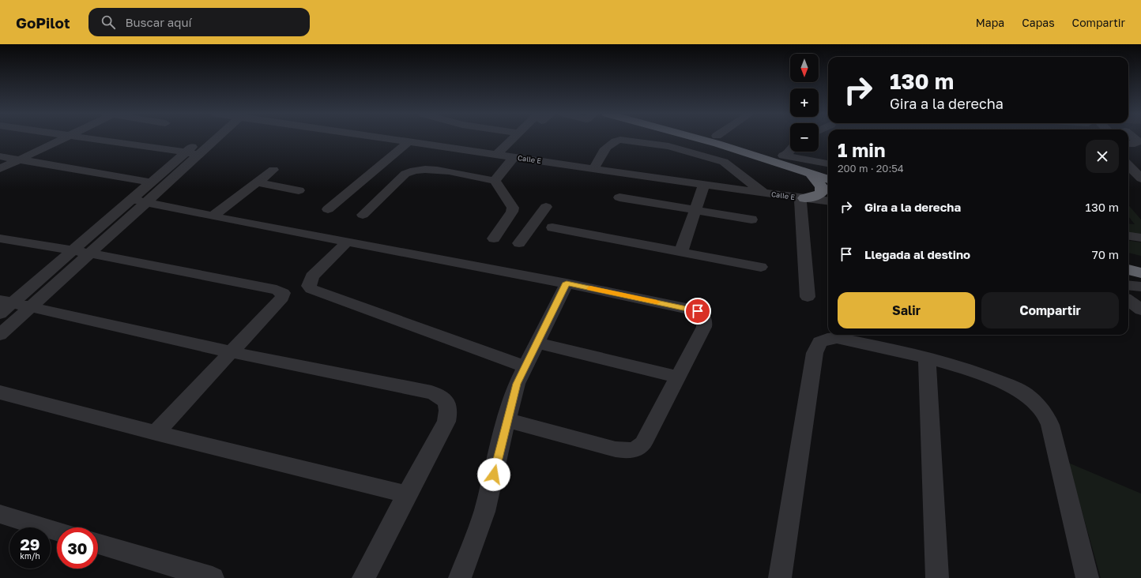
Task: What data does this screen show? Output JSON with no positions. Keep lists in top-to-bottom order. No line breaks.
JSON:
{"streets":{"street":["Calle E"]},"north":"bottom","page":{"header":"GoPilot","search":"Buscar aquí","nav":["Mapa","Capas","Compartir"],"map_buttons":["+","−"],"turn":["130 m","Gira a la derecha"],"heading":["1 min","200 m · 20:54"],"list":[{"name":"Gira a la derecha","value":"130 m"},{"name":"Llegada al destino","value":"70 m"}],"buttons":["Salir","Compartir"],"speed":"29 km/h","limit":"30"}}
